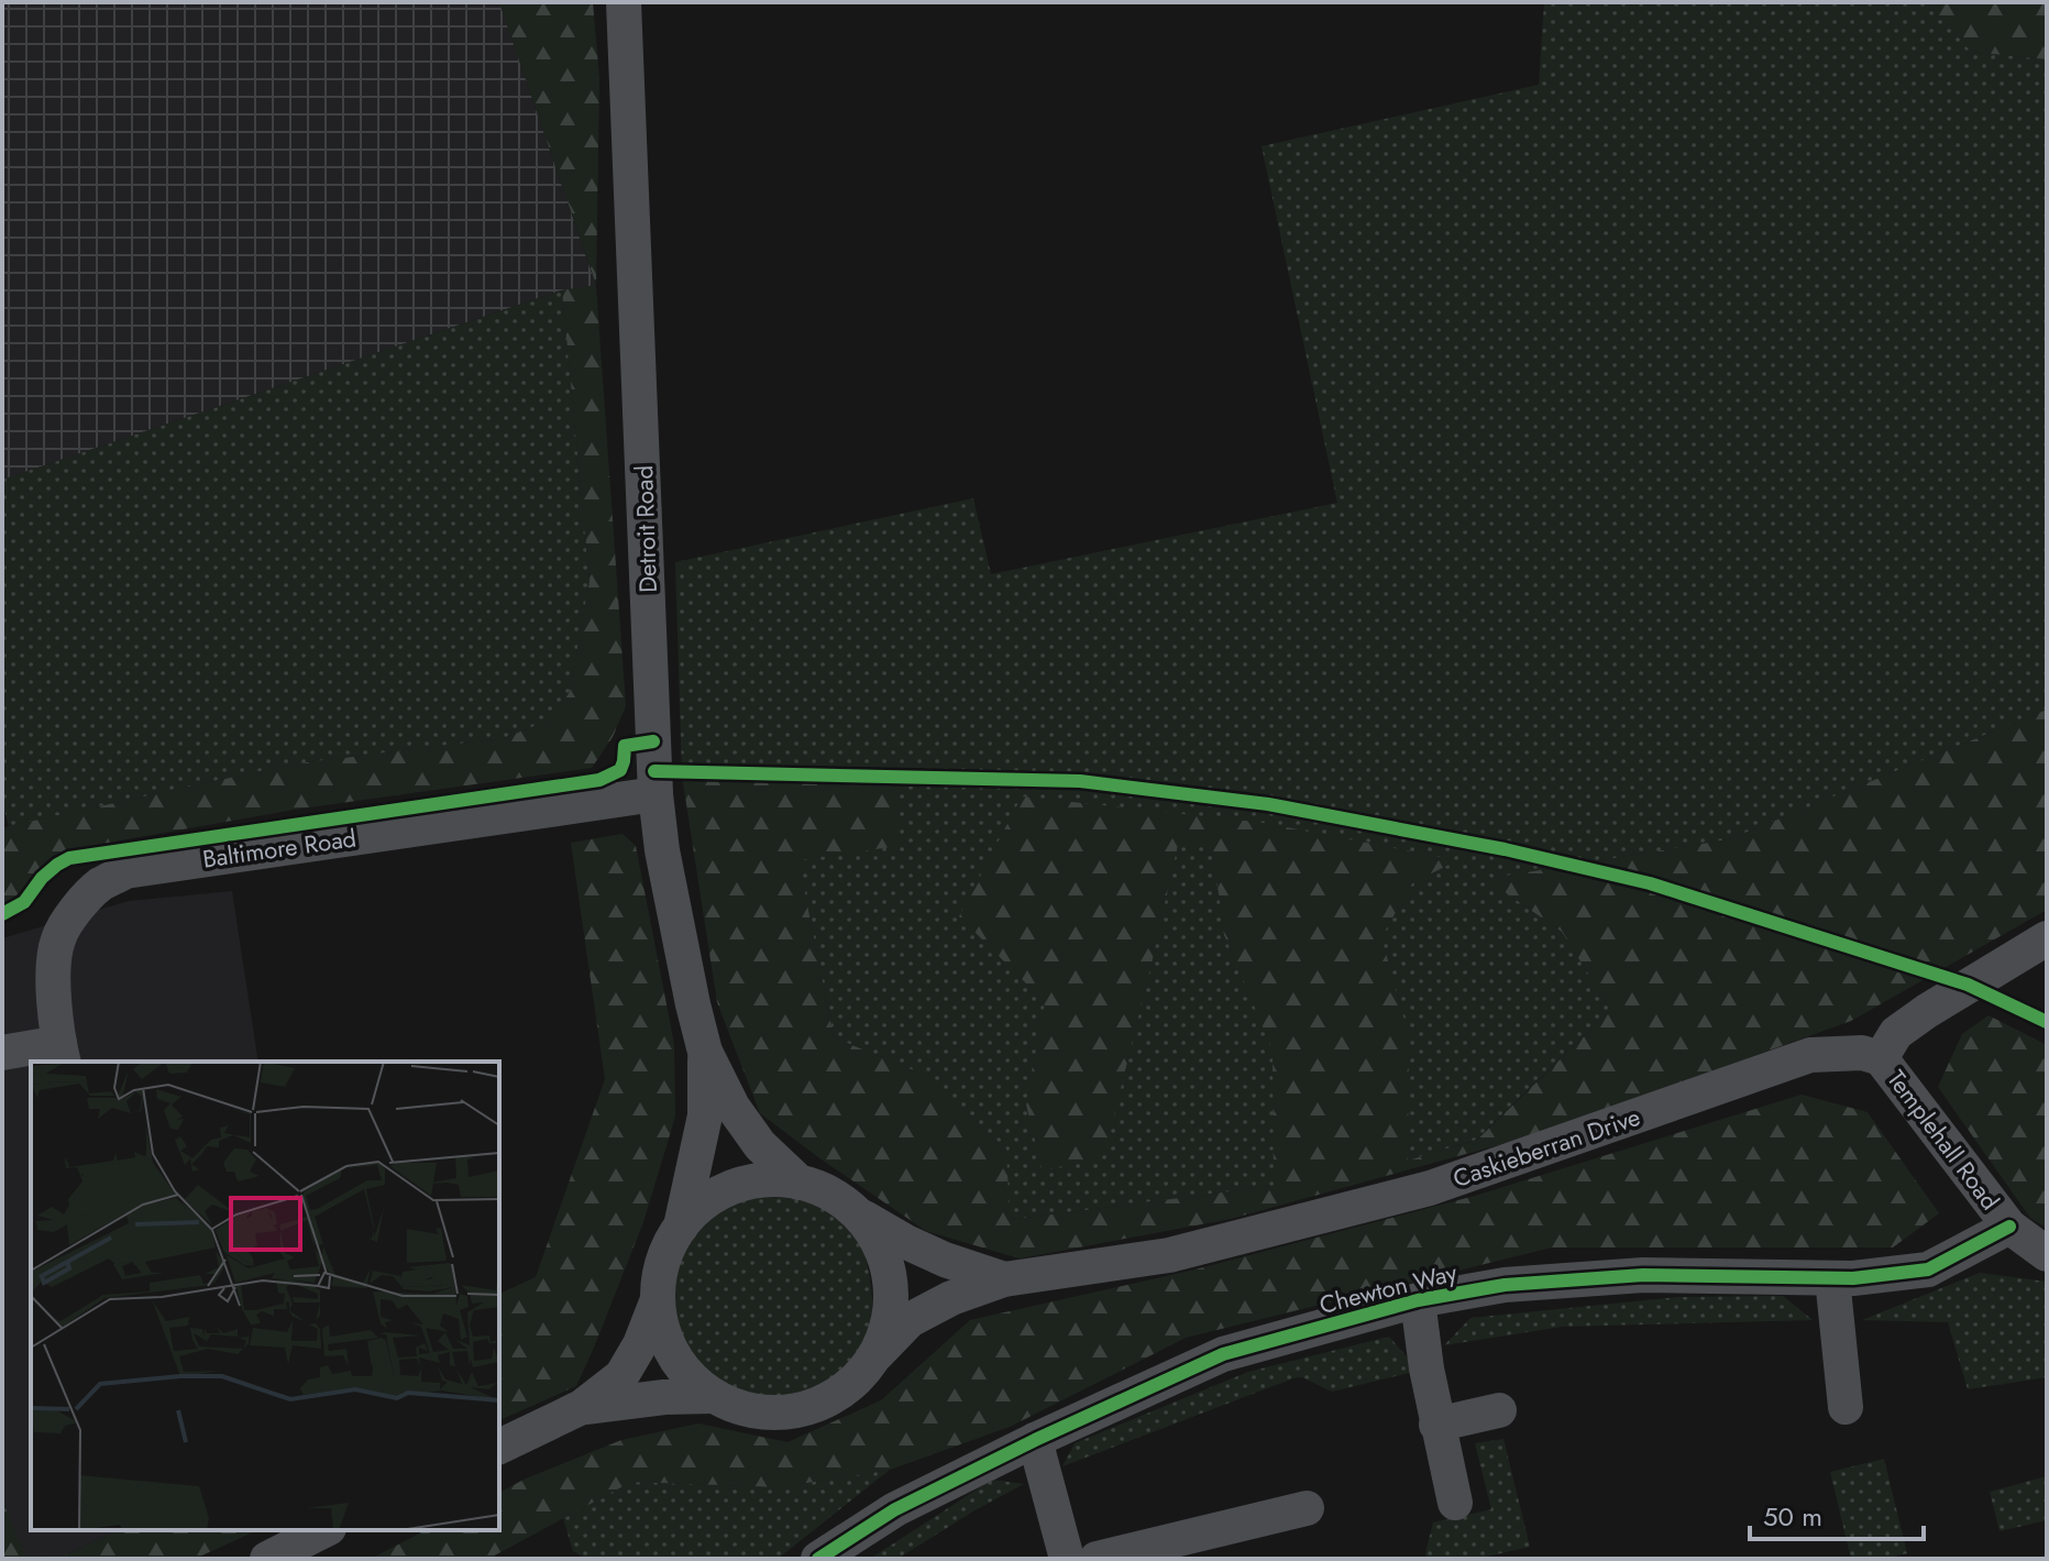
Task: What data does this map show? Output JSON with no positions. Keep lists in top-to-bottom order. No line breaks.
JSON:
{"streets":{"street":["Detroit Road","Baltimore Road","Templehall Road","Caskieberran Drive","Chewton Way"]},"crossings":[["Detroit Road","Baltimore Road"],["Detroit Road","Caskieberran Drive"],["Templehall Road","Caskieberran Drive"],["Templehall Road","Chewton Way"]],"scale_bar":"50 m"}
